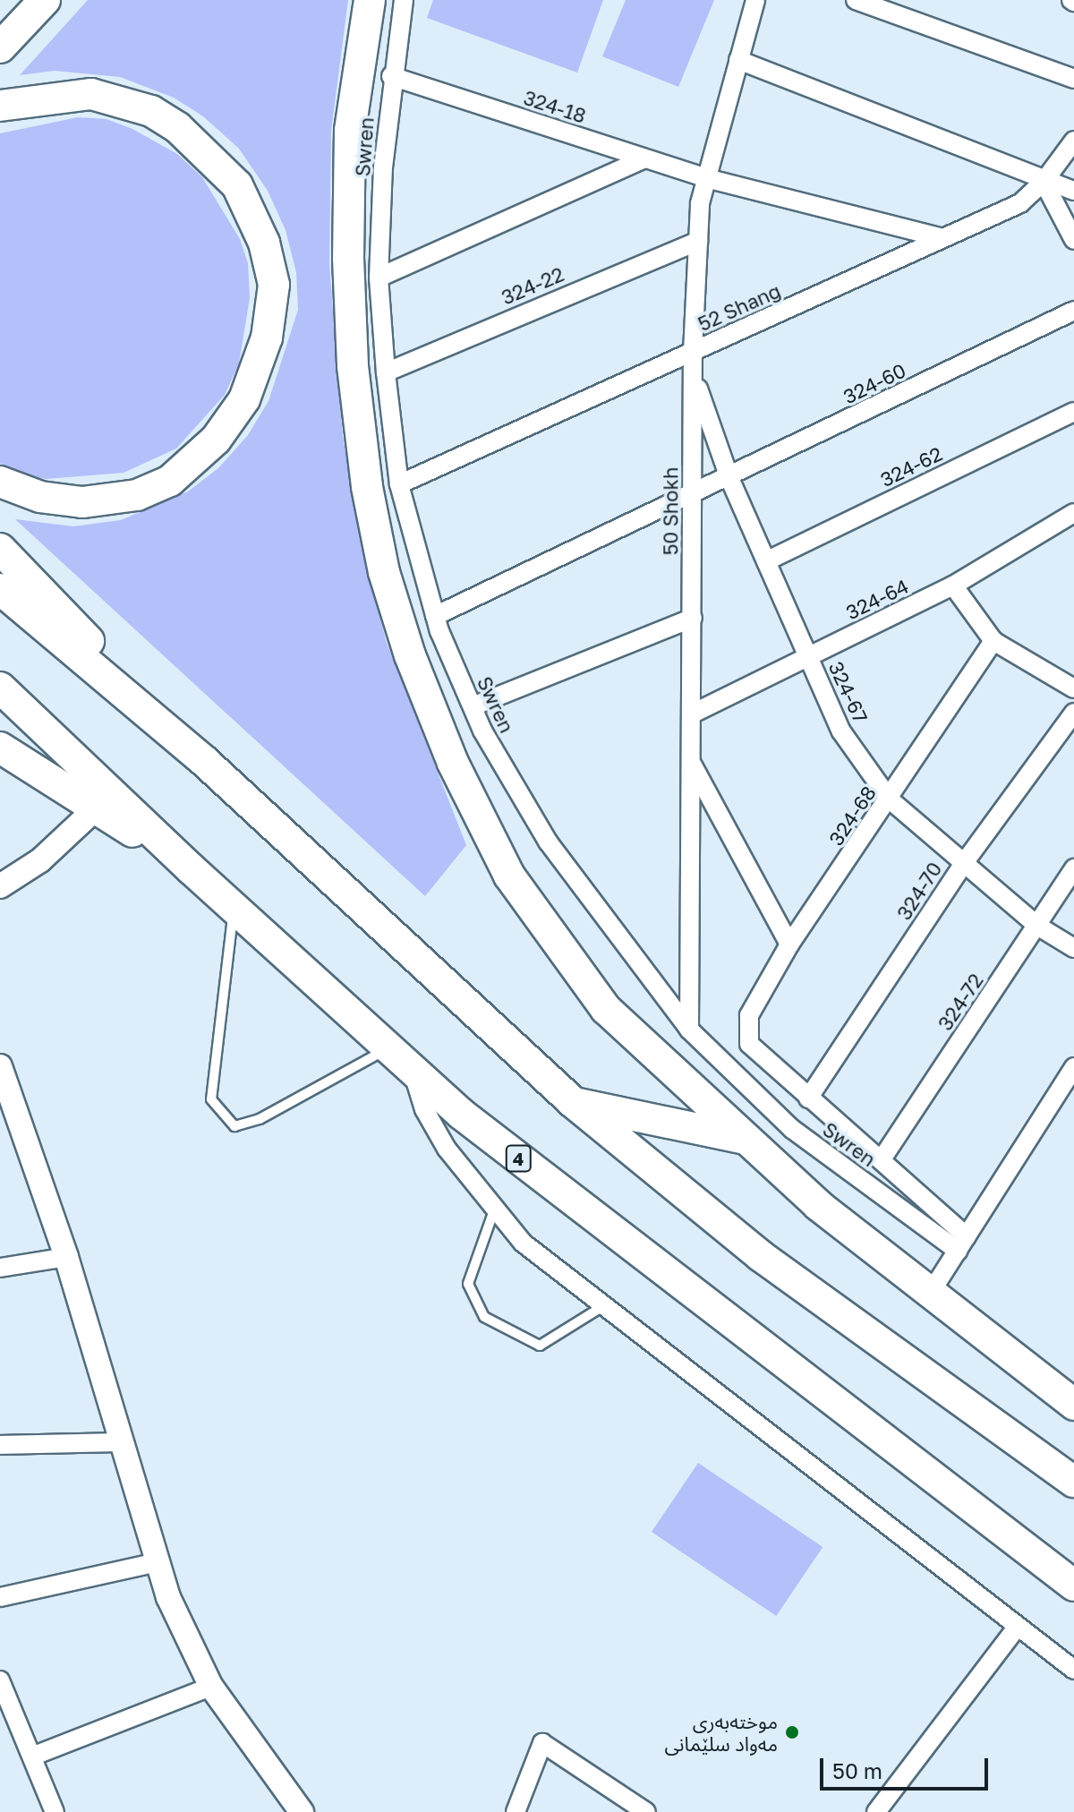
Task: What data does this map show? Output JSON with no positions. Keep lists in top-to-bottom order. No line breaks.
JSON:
{"streets":{"highway":["4"],"street":["324-18","Swren","324-22","52 Shang","324-60","324-62","50 Shokh","324-64","324-67","324-68","324-70","324-72"]},"crossings":[["324-18","Swren"],["324-18","52 Shang"],["324-18","50 Shokh"],["Swren","324-22"],["Swren","52 Shang"],["Swren","324-60"],["Swren","50 Shokh"],["324-22","50 Shokh"],["52 Shang","50 Shokh"],["324-60","50 Shokh"],["324-60","324-67"],["324-62","324-67"],["50 Shokh","324-64"],["50 Shokh","324-67"],["324-64","324-67"],["324-67","324-68"],["324-67","324-70"],["324-67","324-72"],["324-68","324-70"]],"places":["موختەبەری مەواد سلێمانی"],"scale_bar":"50 m"}
